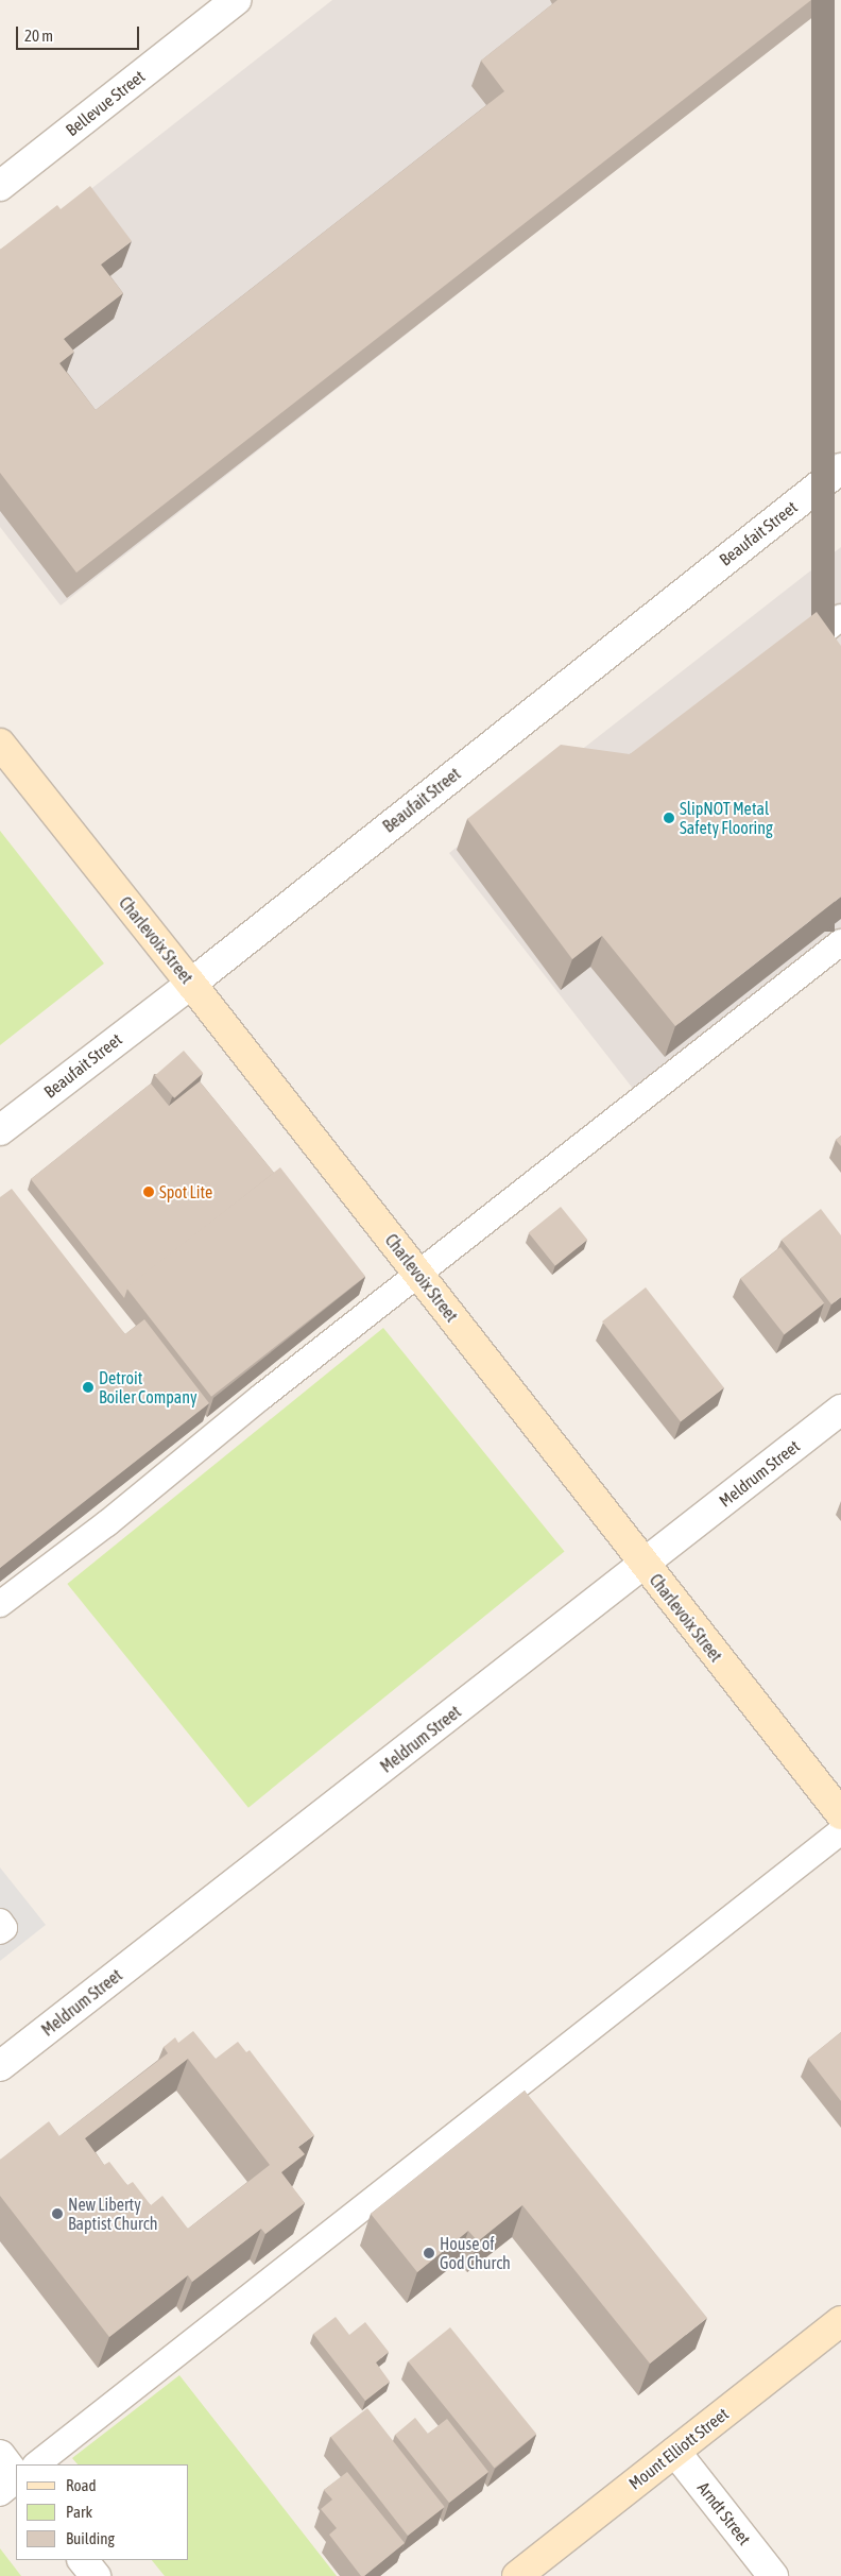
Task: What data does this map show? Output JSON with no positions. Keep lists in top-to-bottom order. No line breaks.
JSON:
{"streets":{"street":["Bellevue Street","Beaufait Street","Charlevoix Street","Meldrum Street","Mount Elliott Street","Arndt Street"]},"crossings":[["Beaufait Street","Charlevoix Street"],["Charlevoix Street","Meldrum Street"],["Mount Elliott Street","Arndt Street"]],"places":["SlipNOT Metal Safety Flooring","Spot Lite","Detroit Boiler Company","New Liberty Baptist Church","House of God Church"],"legend":["Road","Park","Building"],"scale_bar":"20 m"}
